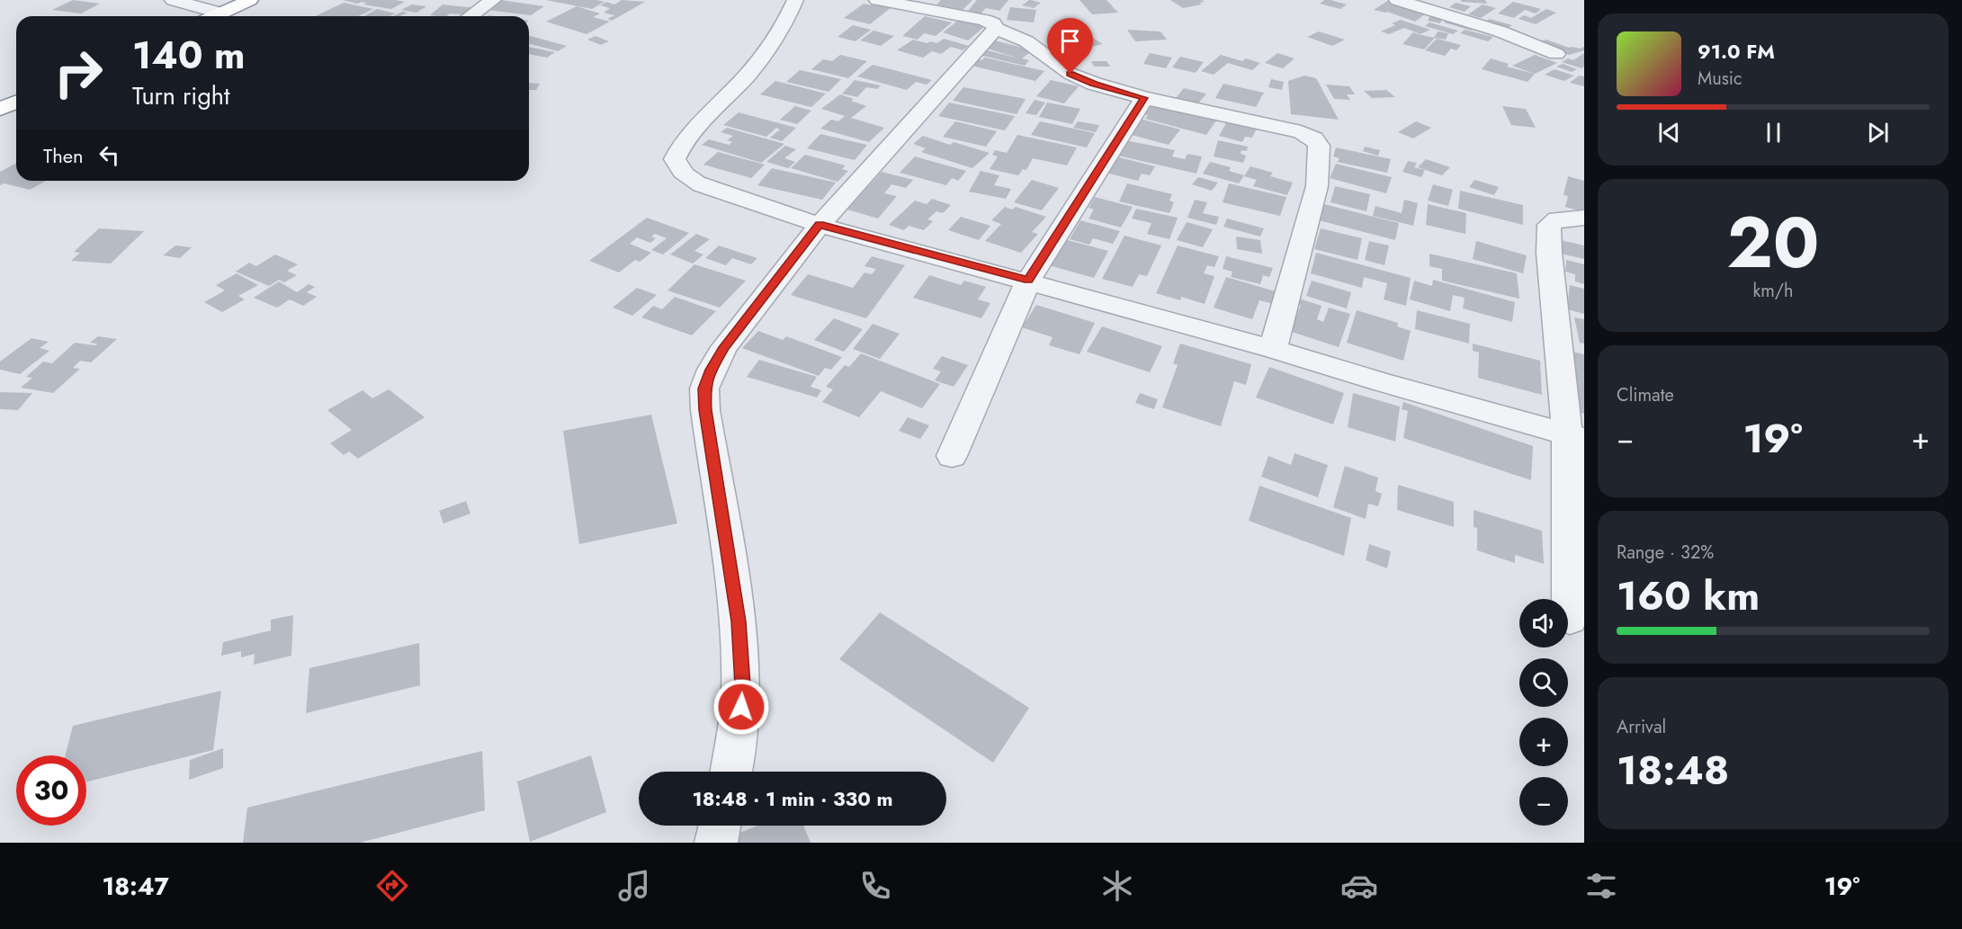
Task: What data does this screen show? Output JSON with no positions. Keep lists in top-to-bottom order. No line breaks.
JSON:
{"page":{"turn":["140 m","Turn right"],"song":["91.0 FM","Music"],"then":"Then","tile":[["20","km/h"],"Climate",["Range · 32%","160 km"],["Arrival","18:48"]],"heat":["−","19°","+"],"map_buttons":["+","−"],"limit":"30","trip":"18:48 · 1 min · 330 m","tabs":["18:47","19°"]}}
